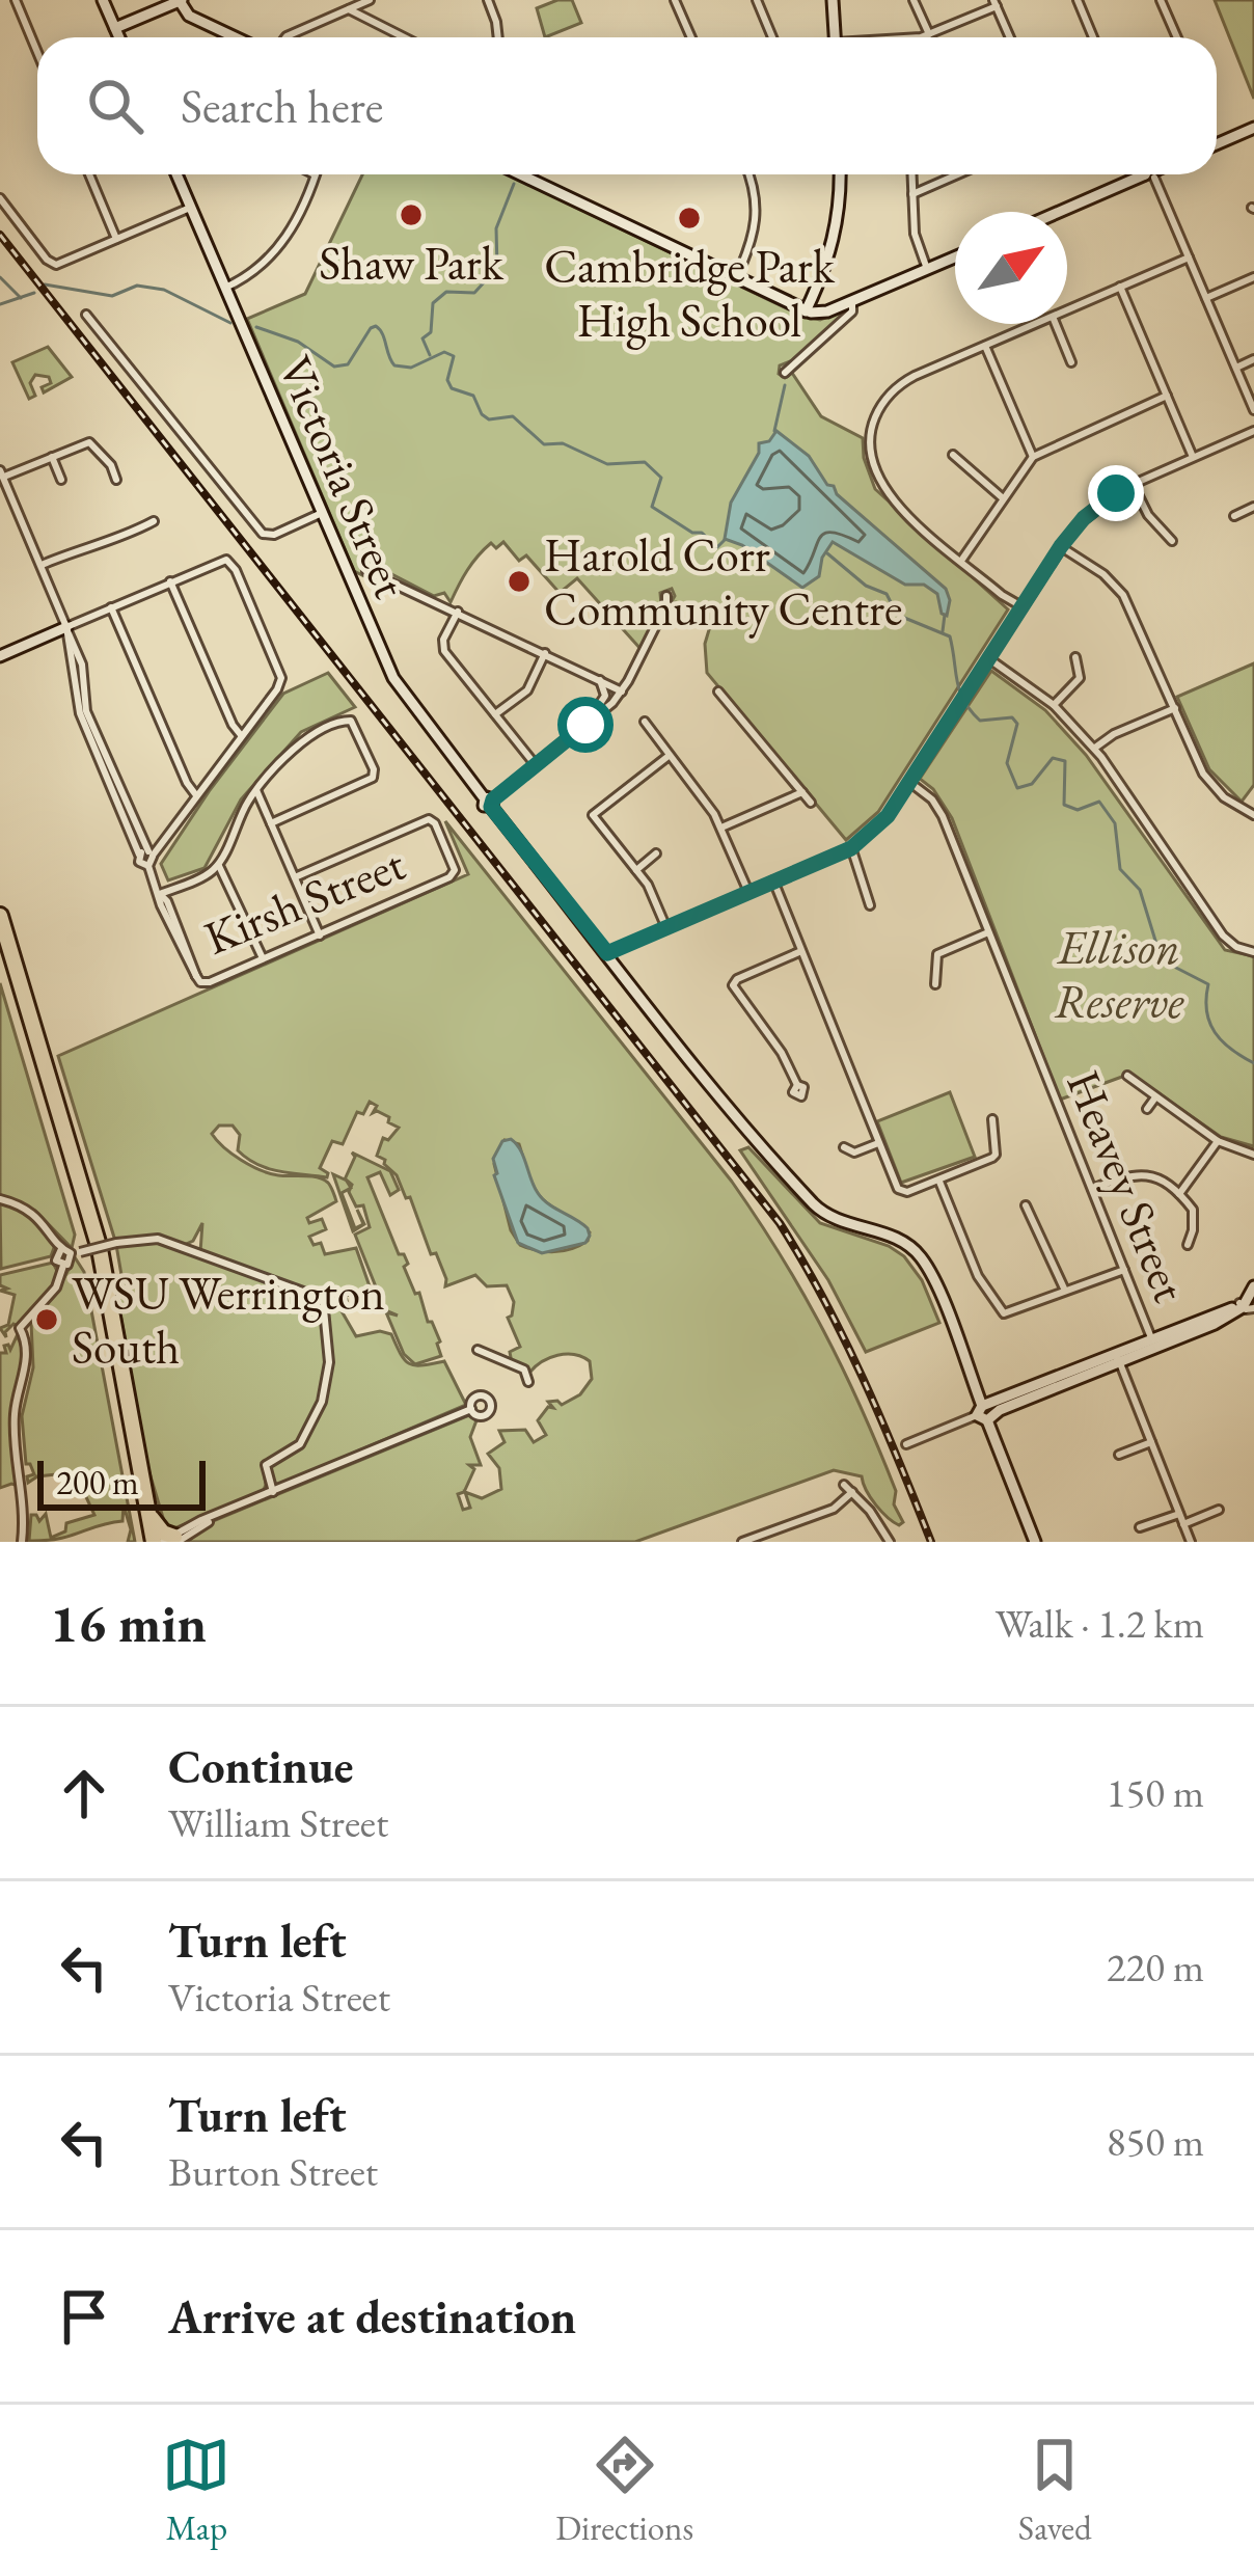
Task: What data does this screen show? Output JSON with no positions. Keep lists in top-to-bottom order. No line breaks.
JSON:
{"streets":{"street":["Victoria Street","Kirsh Street","Heavey Street"]},"parks":["Ellison Reserve"],"places":["Shaw Park","Cambridge Park High School","Harold Corr Community Centre","WSU Werrington South"],"scale_bar":"200 m","north":"top right","page":{"search":"Search here","scale":"200 m","heading":["16 min","Walk · 1.2 km"],"list":[["Continue","William Street","150 m"],["Turn left","Victoria Street","220 m"],["Turn left","Burton Street","850 m"],"Arrive at destination"],"nav":["Map","Directions","Saved"]}}
